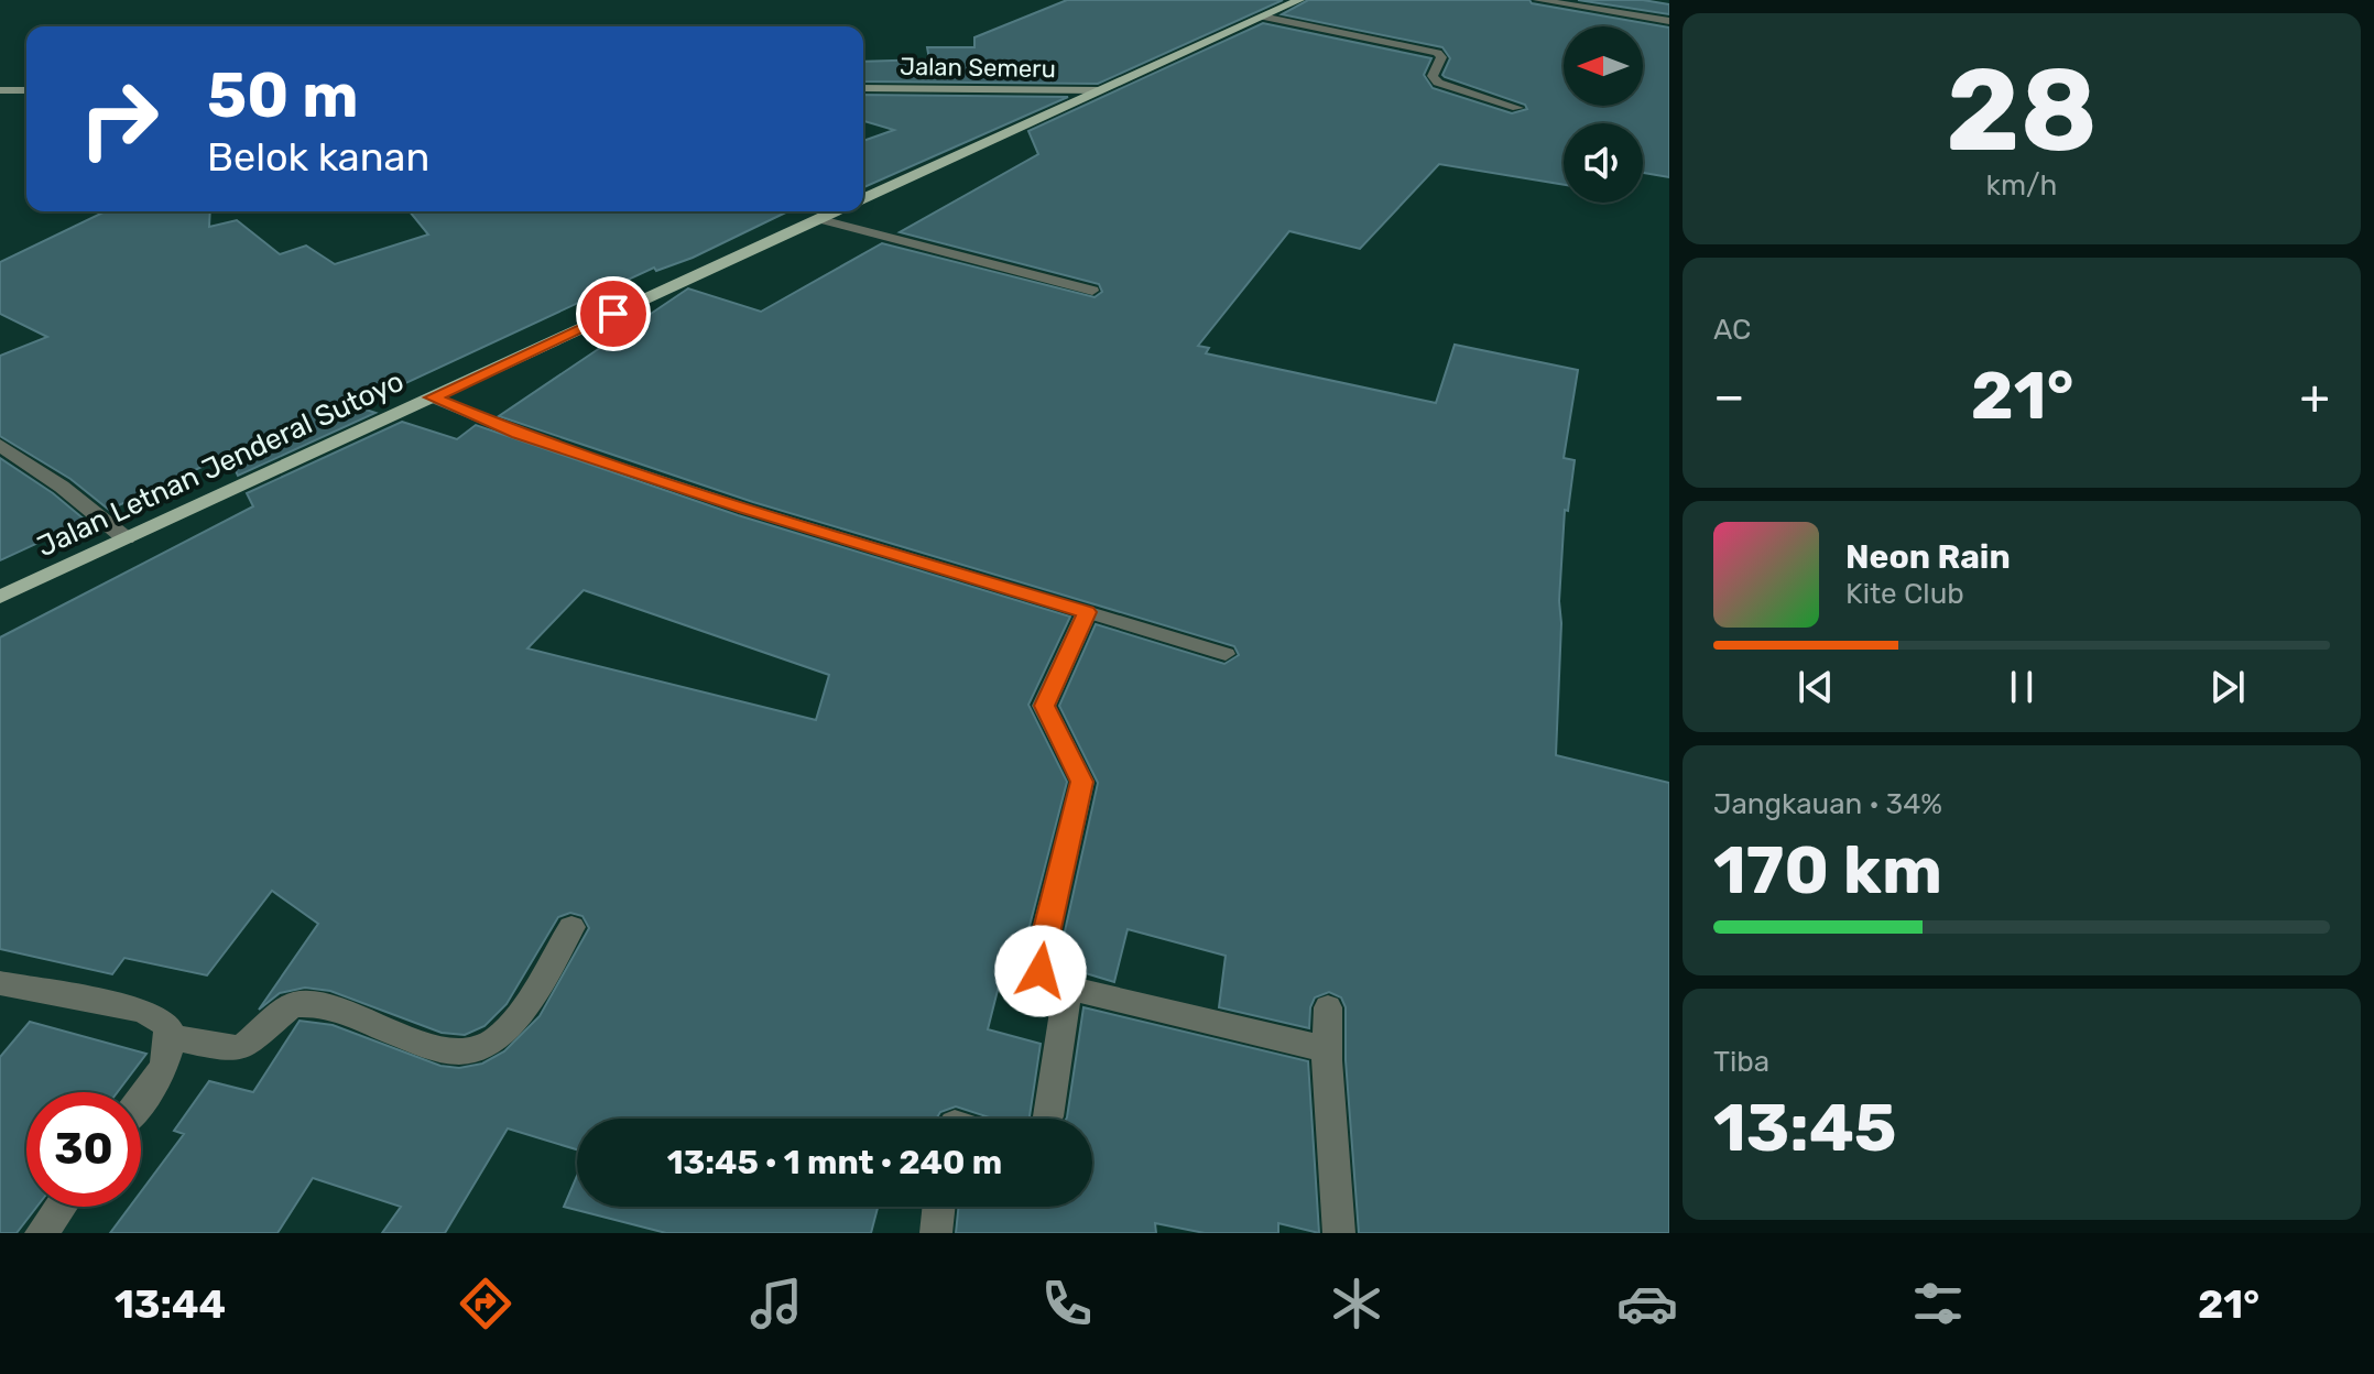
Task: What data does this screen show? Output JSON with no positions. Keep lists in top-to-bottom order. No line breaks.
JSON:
{"streets":{"main road":["Jalan Letnan Jenderal Sutoyo"],"street":["Jalan Semeru"]},"north":"left","page":{"tile":[["28","km/h"],"AC",["Jangkauan · 34%","170 km"],["Tiba","13:45"]],"turn":["50 m","Belok kanan"],"heat":["−","21°","+"],"song":["Neon Rain","Kite Club"],"limit":"30","trip":"13:45 · 1 mnt · 240 m","tabs":["13:44","21°"]}}
